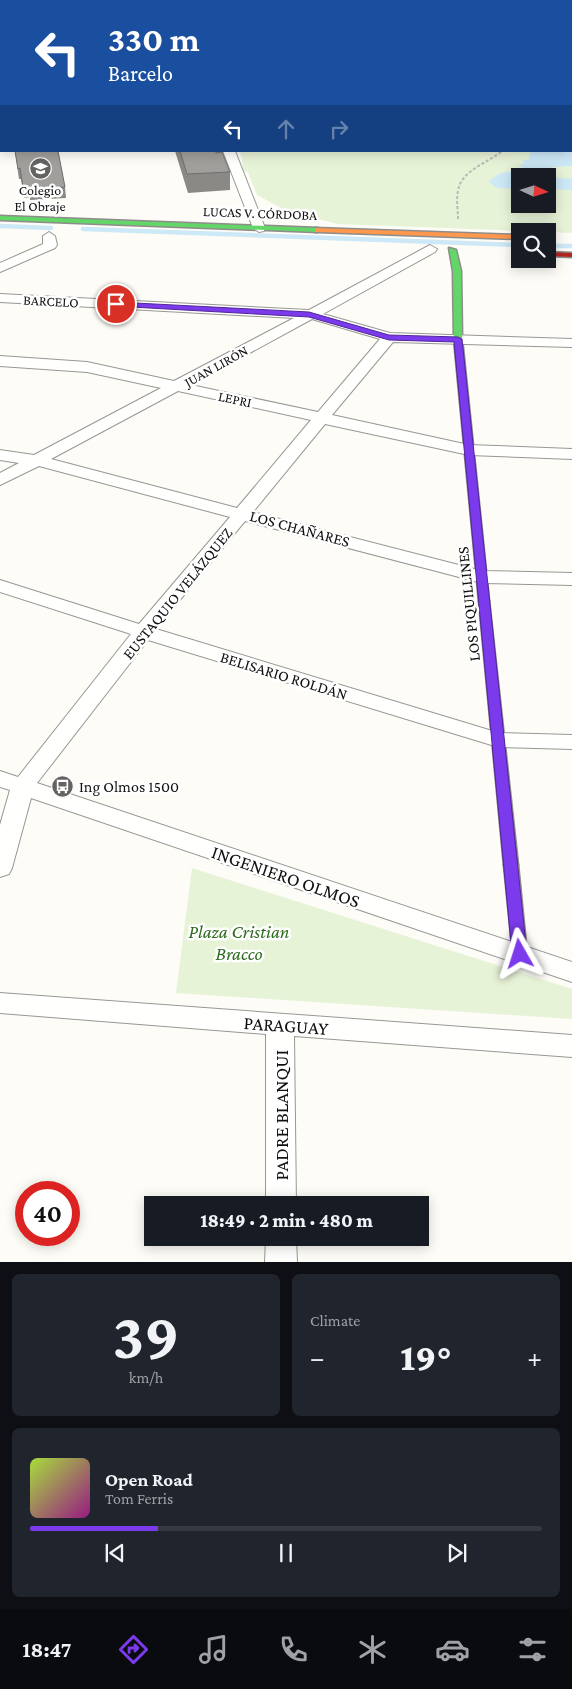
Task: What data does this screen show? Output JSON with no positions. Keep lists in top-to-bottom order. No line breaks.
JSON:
{"streets":{"street":["LUCAS V. CÓRDOBA","BARCELO","JUAN LIRÓN","LEPRI","LOS CHAÑARES","EUSTAQUIO VELÁZQUEZ","LOS PIQUILLINES","BELISARIO ROLDÁN","INGENIERO OLMOS","PARAGUAY","PADRE BLANQUI"]},"crossings":[["BARCELO","JUAN LIRÓN"],["BARCELO","EUSTAQUIO VELÁZQUEZ"],["BARCELO","LOS PIQUILLINES"],["JUAN LIRÓN","LEPRI"],["JUAN LIRÓN","LOS CHAÑARES"],["JUAN LIRÓN","LOS PIQUILLINES"],["LEPRI","EUSTAQUIO VELÁZQUEZ"],["LEPRI","LOS PIQUILLINES"],["LOS CHAÑARES","EUSTAQUIO VELÁZQUEZ"],["LOS CHAÑARES","LOS PIQUILLINES"],["EUSTAQUIO VELÁZQUEZ","BELISARIO ROLDÁN"],["EUSTAQUIO VELÁZQUEZ","INGENIERO OLMOS"],["LOS PIQUILLINES","BELISARIO ROLDÁN"],["LOS PIQUILLINES","INGENIERO OLMOS"],["PARAGUAY","PADRE BLANQUI"]],"parks":["Plaza Cristian Bracco"],"places":{"school or university":["Colegio El Obraje"],"bus stop":["Ing Olmos 1500"]},"north":"right","page":{"turn":["330 m","Barcelo"],"limit":"40","trip":"18:49 · 2 min · 480 m","tile":[["39","km/h"],"Climate"],"heat":["−","19°","+"],"song":["Open Road","Tom Ferris"],"tabs":"18:47"}}
